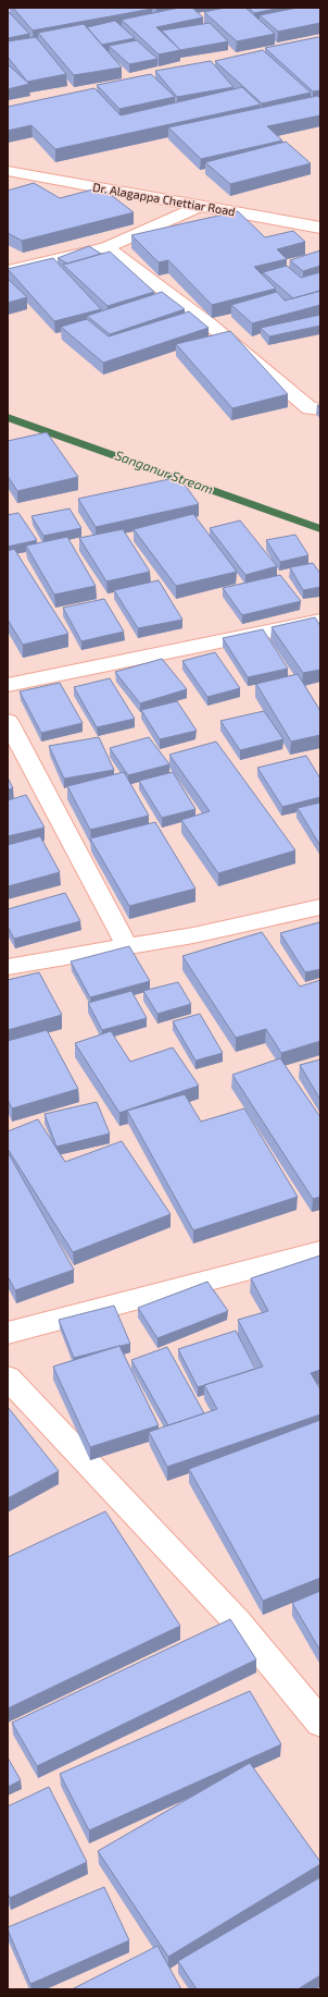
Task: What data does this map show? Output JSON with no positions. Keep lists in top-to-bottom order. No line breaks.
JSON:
{"streets":{"street":["Dr. Alagappa Chettiar Road"]},"water":["Sanganur Stream"]}
